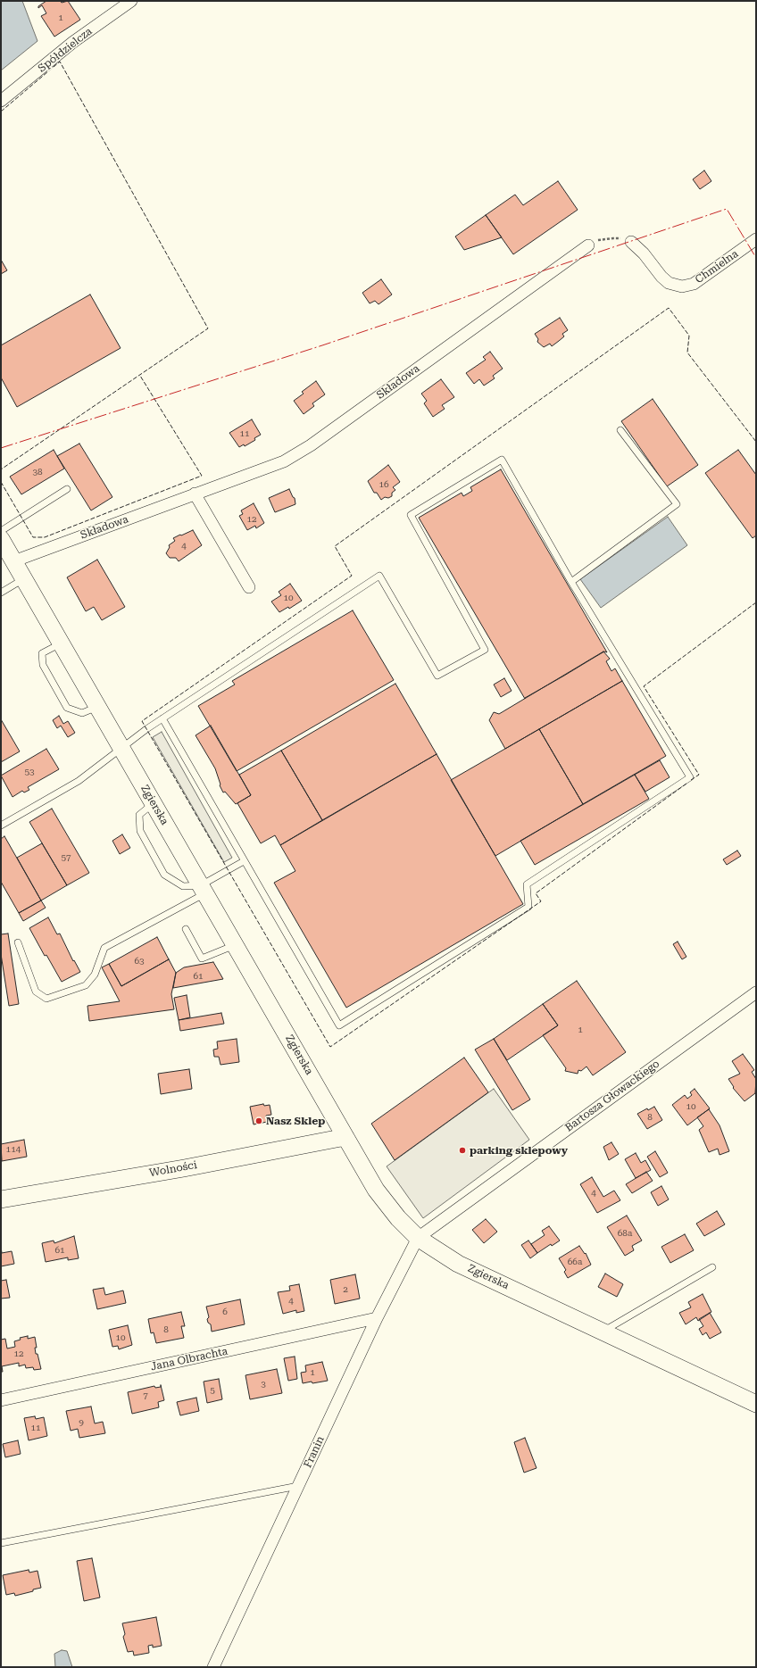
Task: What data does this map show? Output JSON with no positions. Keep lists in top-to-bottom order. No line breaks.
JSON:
{"streets":{"main road":["Zgierska","Wolności"],"street":["Spółdzielcza","Chmielna","Składowa","Bartosza Głowackiego","Jana Olbrachta","Franin"]},"crossings":[["Składowa","Zgierska"],["Zgierska","Bartosza Głowackiego"],["Zgierska","Wolności"],["Zgierska","Franin"],["Bartosza Głowackiego","Franin"],["Jana Olbrachta","Franin"]],"places":["Nasz Sklep","parking sklepowy"],"house_numbers":["1","11","38","16","12","4","10","53","57","63","61","1","10","8","114","4","68a","61","66a","2","4","6","8","10","12","1","3","5","7","9","11"]}
